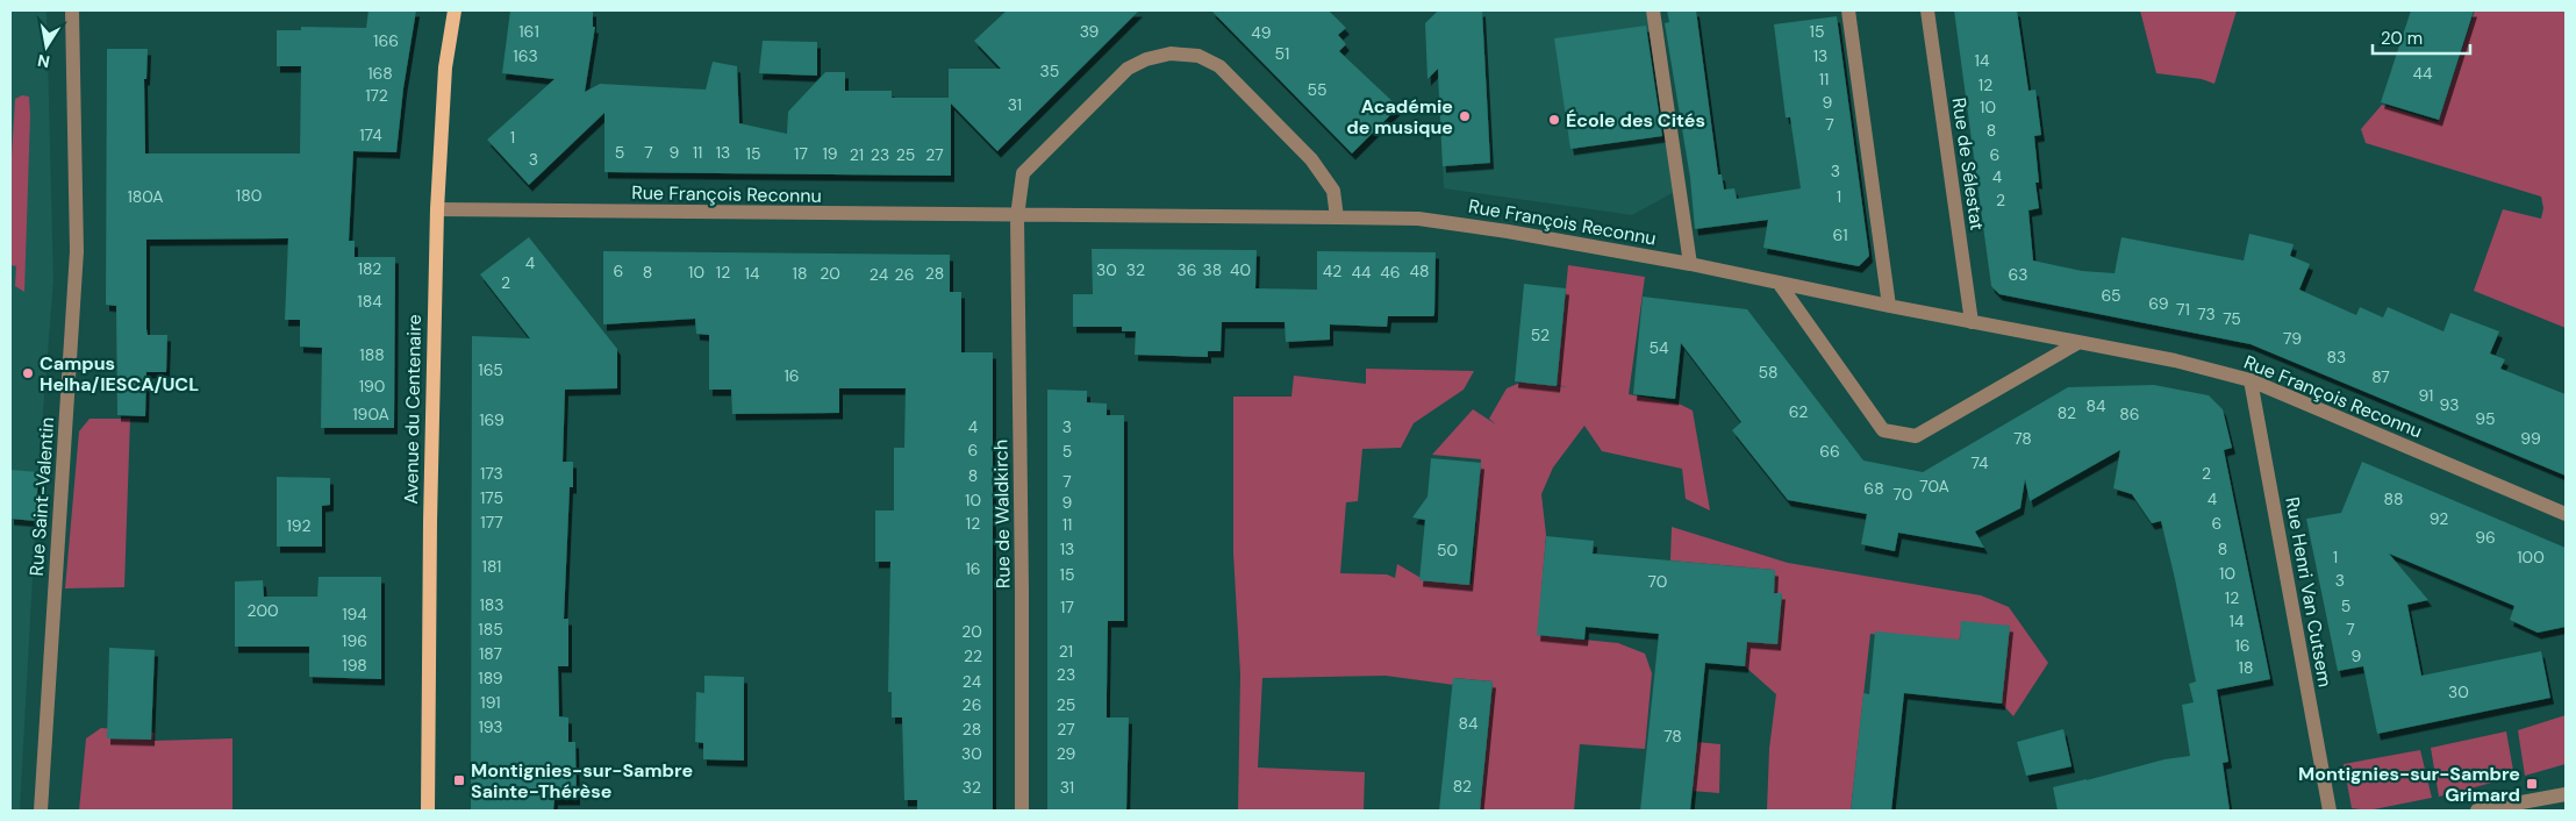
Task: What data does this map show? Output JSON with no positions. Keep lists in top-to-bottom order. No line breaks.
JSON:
{"streets":{"main road":["Avenue du Centenaire"],"street":["Rue de Sélestat","Rue François Reconnu","Rue Saint-Valentin","Rue de Waldkirch","Rue Henri Van Cutsem"]},"crossings":[["Rue de Sélestat","Rue François Reconnu"],["Rue François Reconnu","Avenue du Centenaire"],["Rue François Reconnu","Rue de Waldkirch"],["Rue François Reconnu","Rue Henri Van Cutsem"]],"places":{"other":["Académie de musique","École des Cités","Campus Helha/IESCA/UCL"],"transit":["Montignies-sur-Sambre Sainte-Thérèse","Montignies-sur-Sambre Grimard"]},"house_numbers":["161","39","15","49","166","51","163","13","14","35","168","44","11","12","55","172","9","31","10","7","8","174","1","5","7","9","11","13","15","17","19","21","23","25","27","6","3","3","4","180","180A","1","2","61","4","182","30","32","36","38","40","6","42","48","8","10","12","44","46","14","18","20","28","24","26","63","2","65","184","69","71","73","75","52","79","54","188","83","165","58","16","87","190","91","93","84","62","82","190A","86","95","169","4","3","78","99","6","5","66","74","173","2","8","7","70A","68","70","175","4","88","10","9","92","177","12","6","11","192","96","13","8","50","1","100","181","16","10","15","3","70","12","183","5","17","200","194","14","185","7","20","196","16","21","187","22","9","198","18","23","189","24","30","191","26","25","84","193","28","27","78","30","29","82","32","31"],"scale_bar":"20 m","north":"bottom"}
